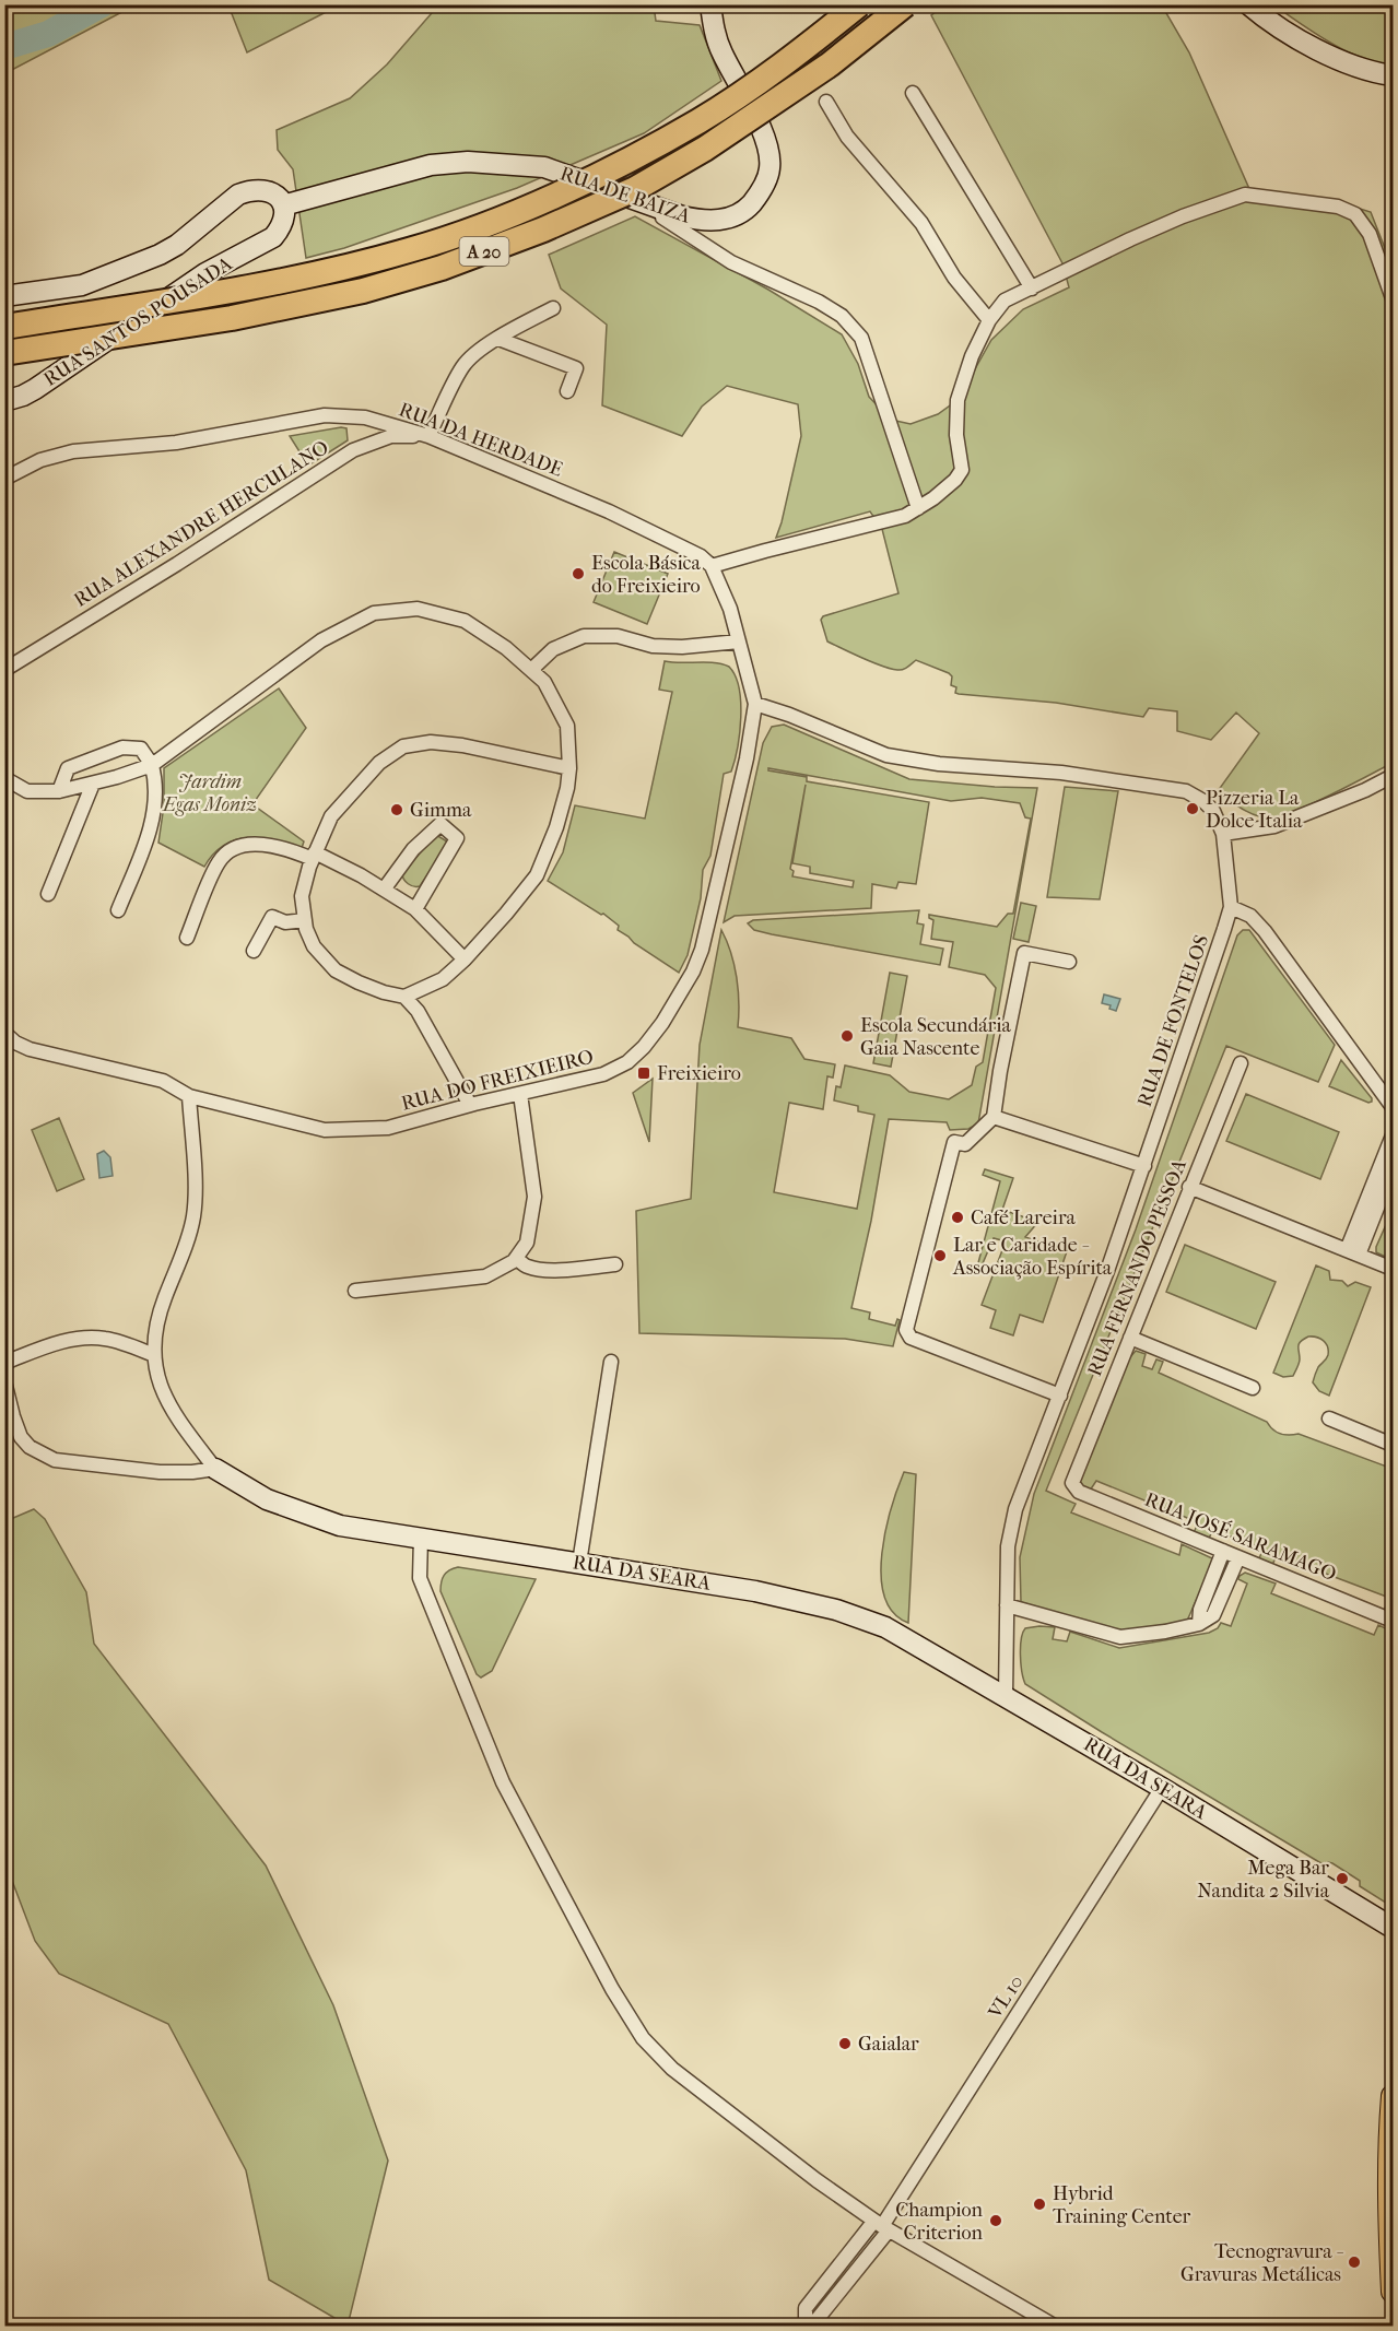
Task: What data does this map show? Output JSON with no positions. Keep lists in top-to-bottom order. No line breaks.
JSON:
{"streets":{"highway":["A 20"],"street":["RUA DE BAIZA","RUA SANTOS POUSADA","RUA DA HERDADE","RUA ALEXANDRE HERCULANO","RUA DE FONTELOS","RUA DO FREIXIEIRO","RUA FERNANDO PESSOA","RUA JOSÉ SARAMAGO","RUA DA SEARA","VL 10"]},"crossings":[["RUA DE BAIZA","RUA SANTOS POUSADA"],["RUA DA HERDADE","RUA ALEXANDRE HERCULANO"],["RUA DE FONTELOS","RUA DO FREIXIEIRO"],["RUA DE FONTELOS","RUA DA SEARA"],["RUA DO FREIXIEIRO","RUA DA SEARA"],["RUA FERNANDO PESSOA","RUA JOSÉ SARAMAGO"],["RUA DA SEARA","VL 10"]],"parks":["Jardim Egas Moniz"],"places":{"other":["Escola Básica do Freixieiro","Pizzeria La Dolce Italia","Gimma","Escola Secundária Gaia Nascente","Café Lareira","Lar e Caridade - Associação Espírita","Mega Bar Nandita 2 Silvia","Gaialar","Hybrid Training Center","Champion Criterion","Tecnogravura - Gravuras Metálicas"],"transit":["Freixieiro"]}}
